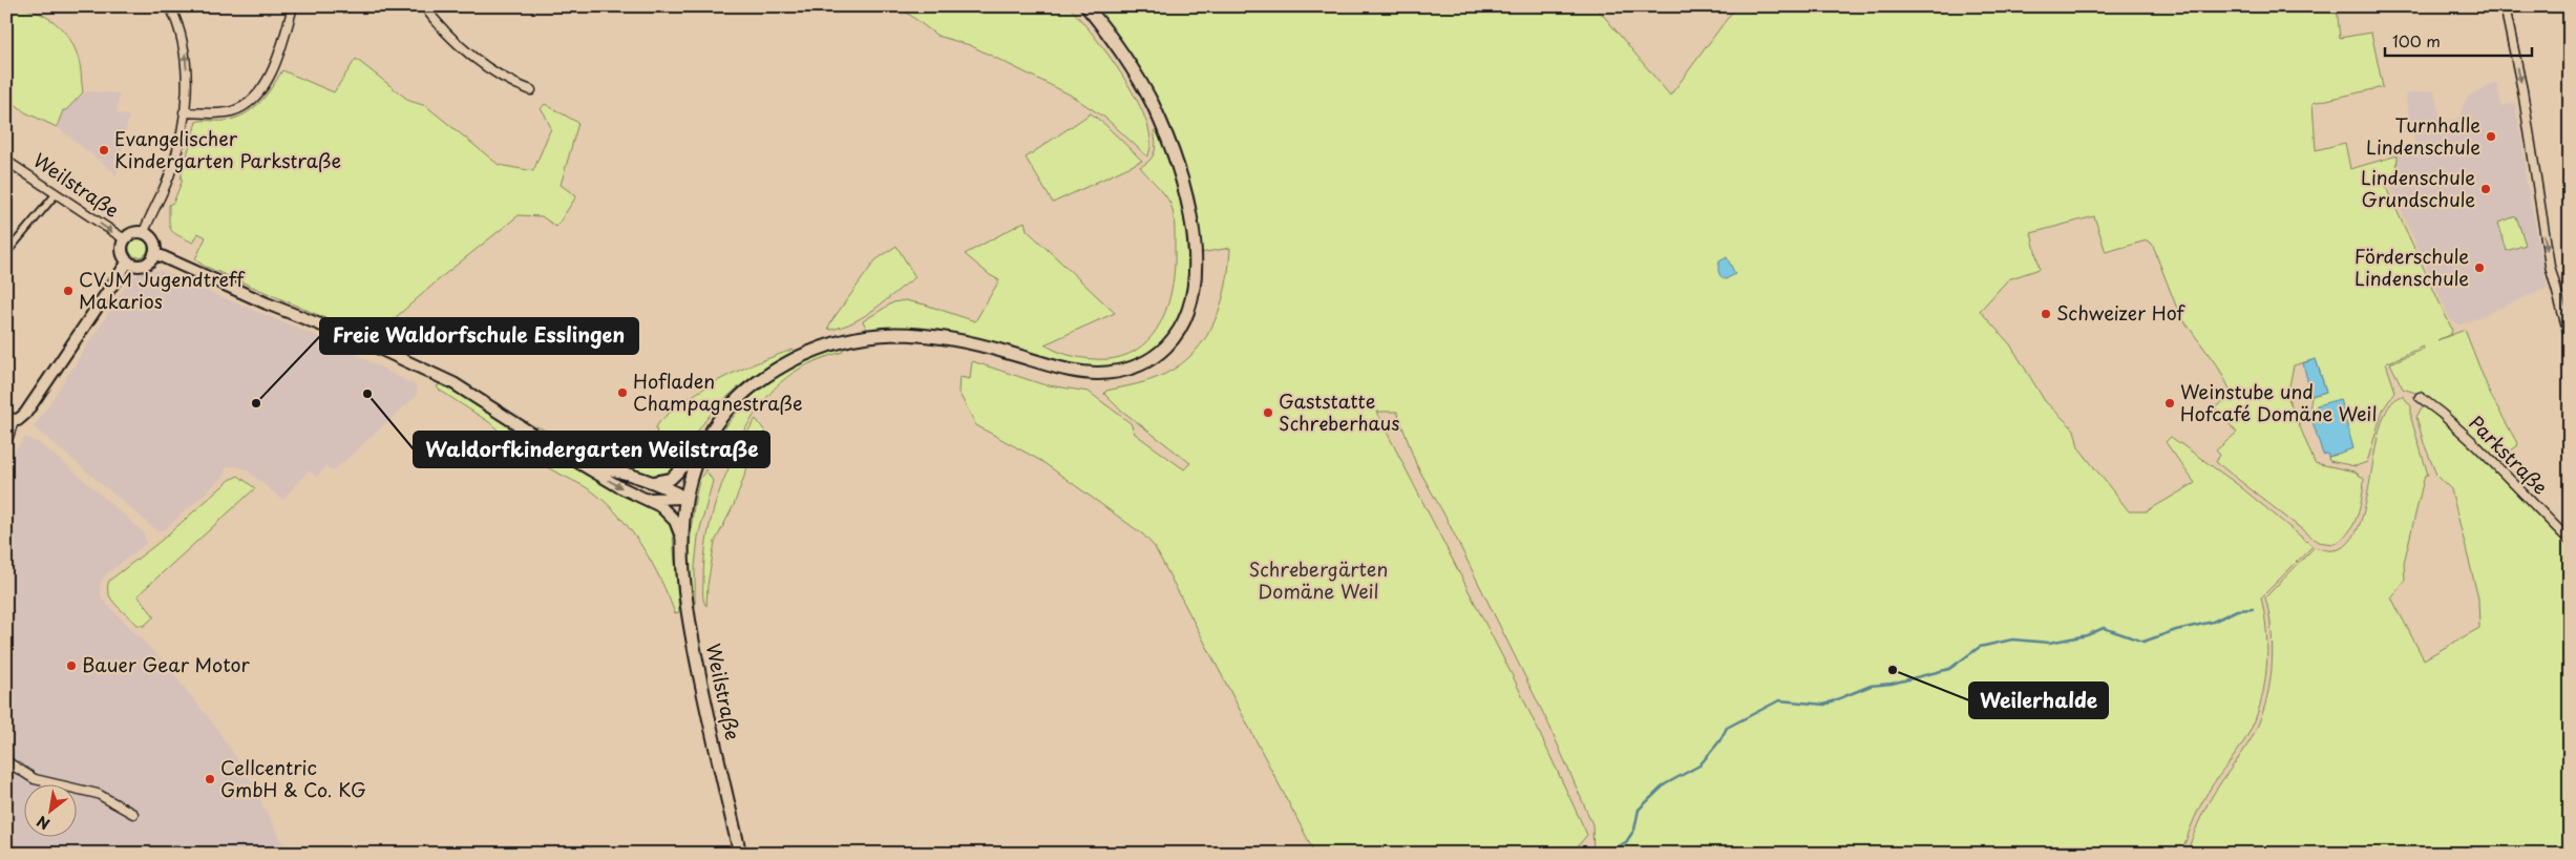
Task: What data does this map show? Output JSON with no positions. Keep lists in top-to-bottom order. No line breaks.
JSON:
{"streets":{"main road":["Weilstraße"],"street":["Parkstraße"]},"parks":["Schrebergärten Domäne Weil"],"places":["Turnhalle Lindenschule","Evangelischer Kindergarten Parkstraße","Lindenschule Grundschule","Förderschule Lindenschule","CVJM Jugendtreff Makarios","Schweizer Hof","Hofladen Champagnestraße","Waldorfkindergarten Weilstraße","Freie Waldorfschule Esslingen","Weinstube und Hofcafé Domäne Weil","Gaststatte Schreberhaus","Bauer Gear Motor","Weilerhalde","Cellcentric GmbH & Co. KG"],"scale_bar":"100 m","north":"bottom left"}
